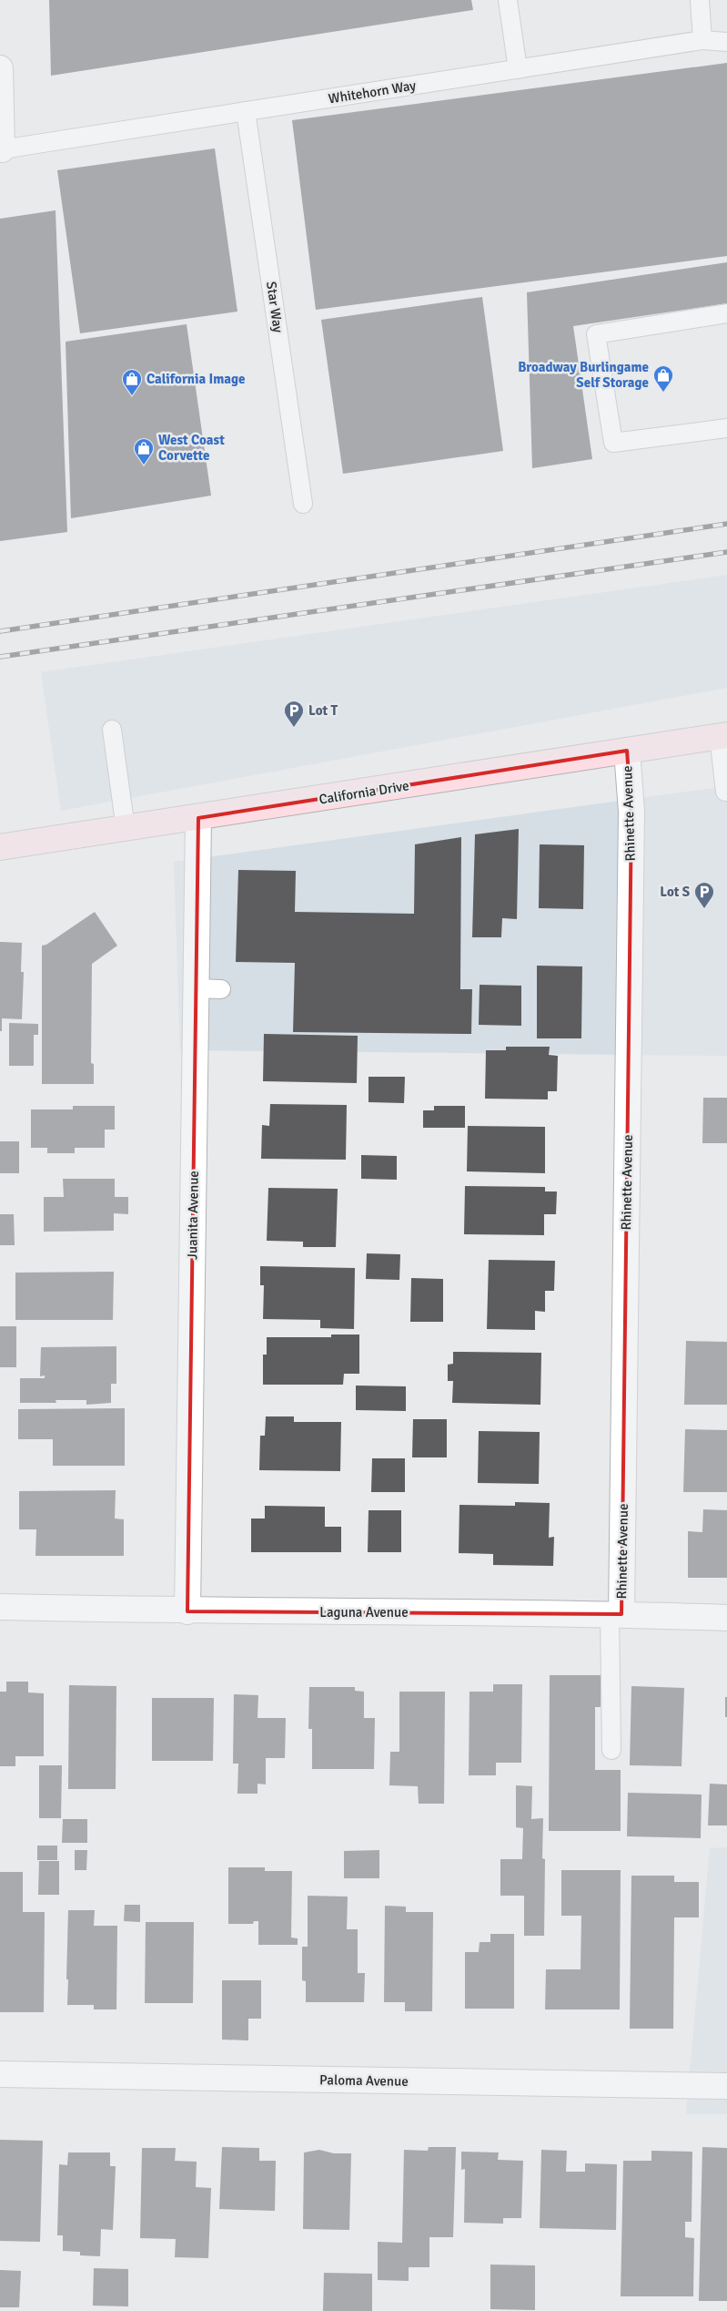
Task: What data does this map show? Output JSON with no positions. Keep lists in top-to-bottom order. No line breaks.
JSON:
{"streets":{"street":["California Drive","Rhinette Avenue","Juanita Avenue","Laguna Avenue","Paloma Avenue"],"lane":["Whitehorn Way","Star Way"]},"crossings":[["Whitehorn Way","Star Way"],["California Drive","Rhinette Avenue"],["California Drive","Juanita Avenue"],["Rhinette Avenue","Laguna Avenue"],["Juanita Avenue","Laguna Avenue"]],"places":{"shop":["Broadway Burlingame Self Storage","California Image","West Coast Corvette"],"parking":["Lot T","Lot S"]}}
